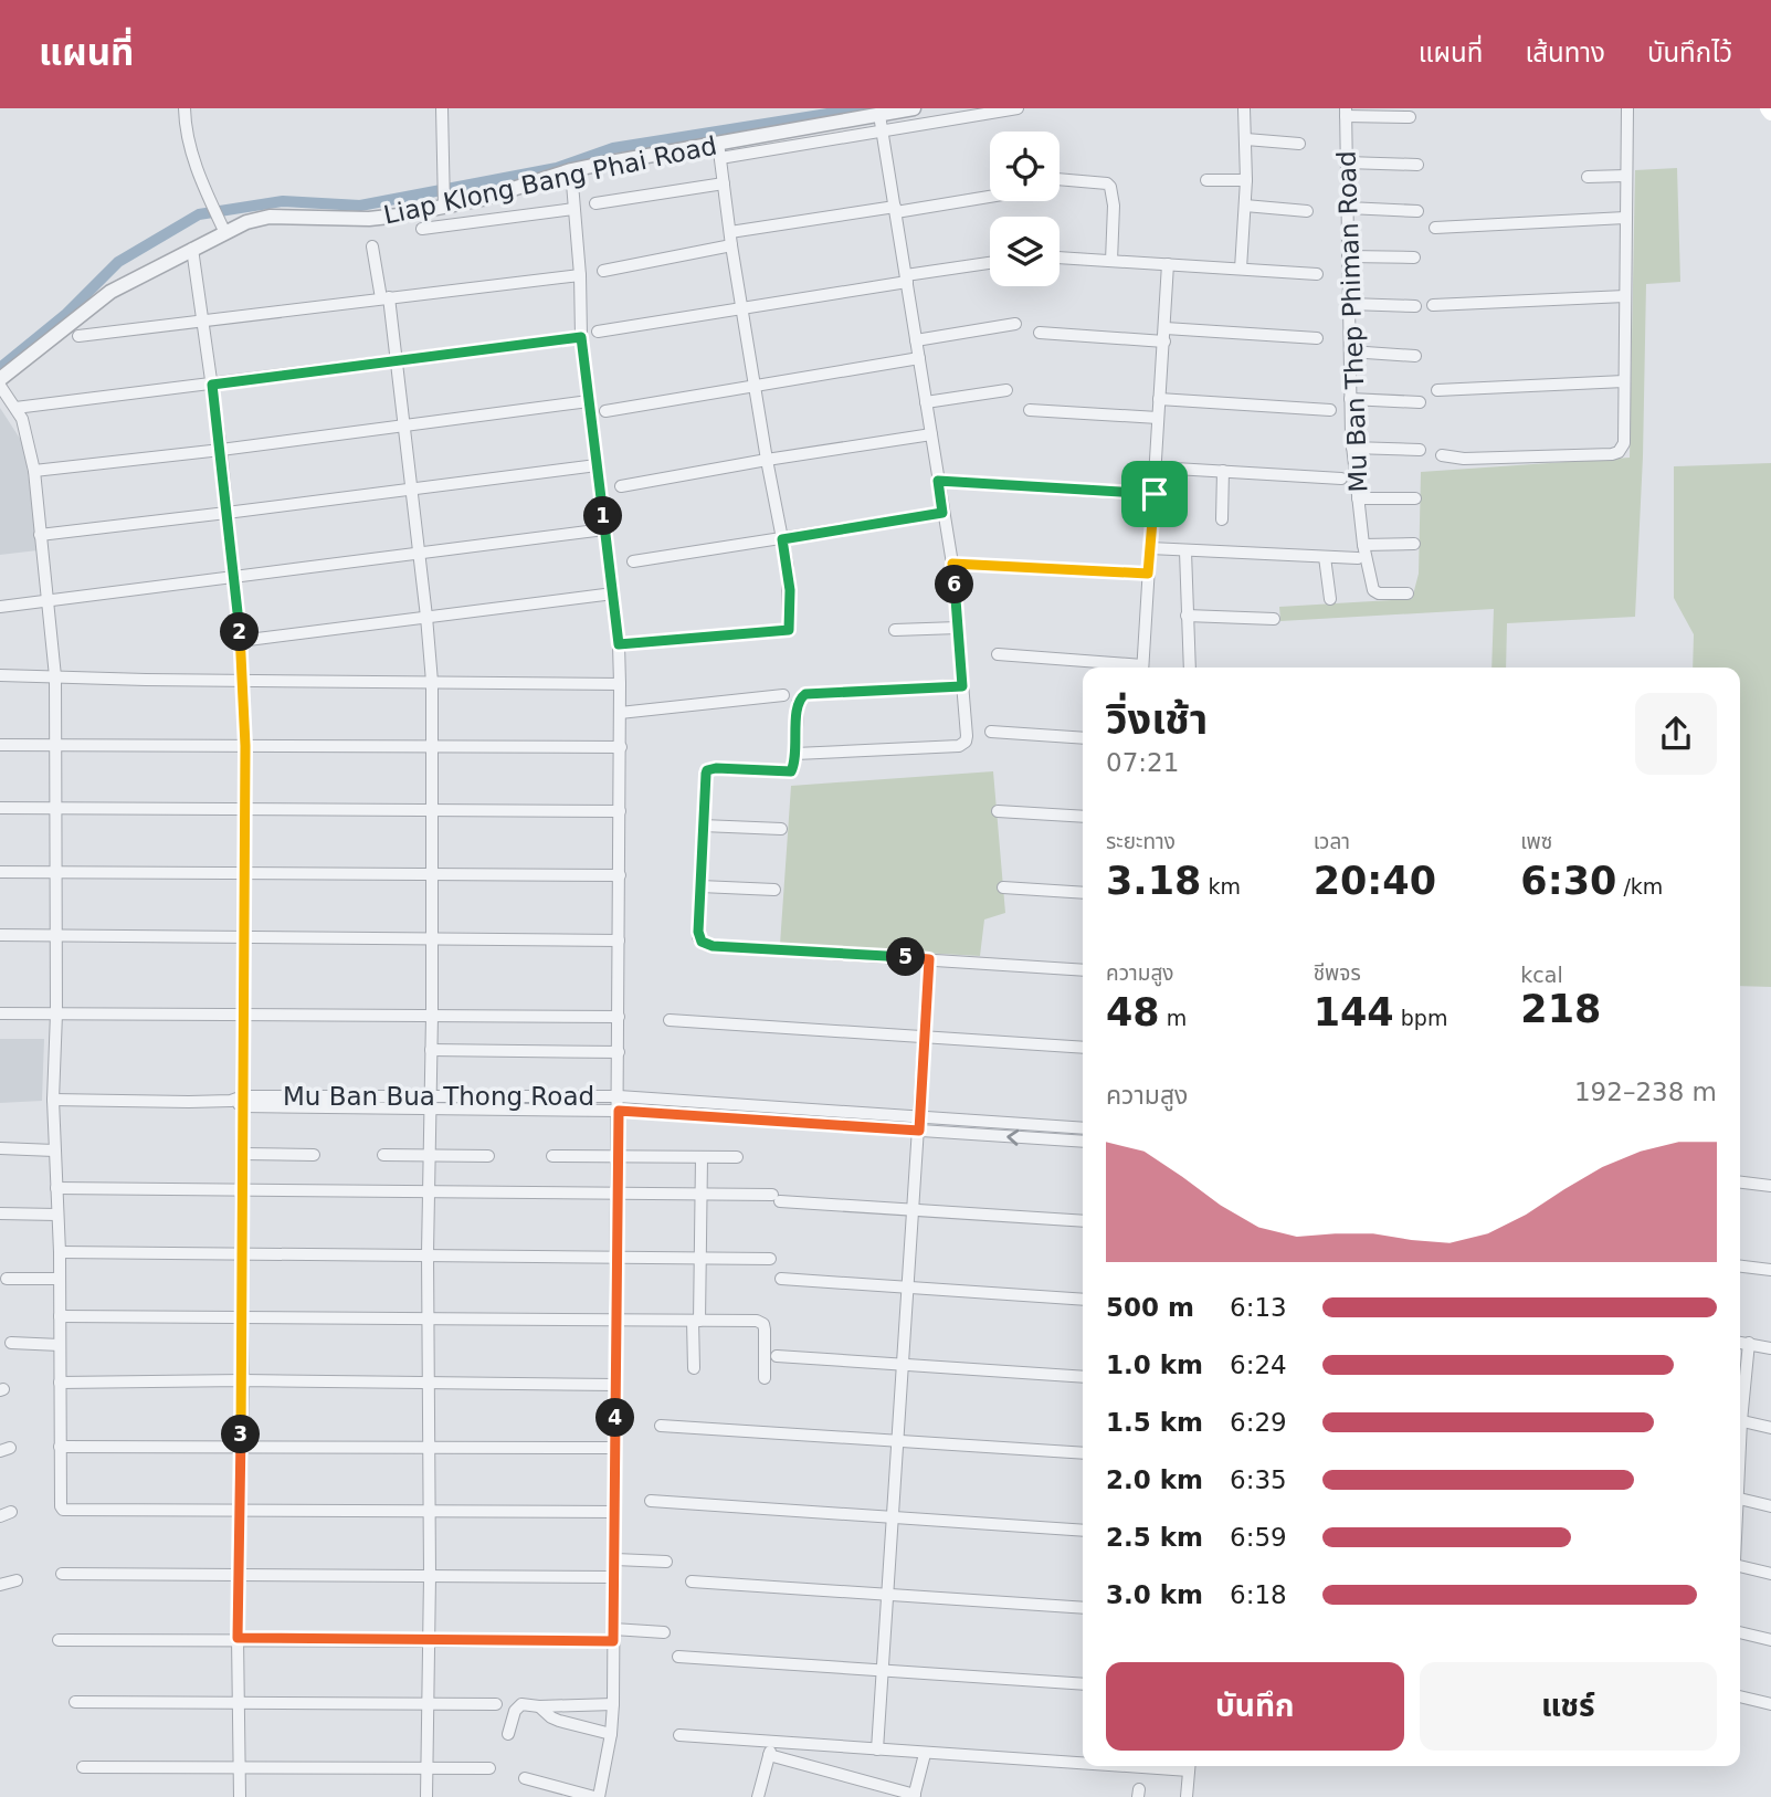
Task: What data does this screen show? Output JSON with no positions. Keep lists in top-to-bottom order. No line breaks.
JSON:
{"streets":{"street":["Liap Klong Bang Phai Road","Mu Ban Thep Phiman Road","Mu Ban Bua Thong Road"]},"page":{"header":"แผนที่","nav":["แผนที่","เส้นทาง","บันทึกไว้"],"pins":["1","6","2","5","4","3"],"heading":["วิ่งเช้า","07:21"],"stats":[["ระยะทาง","3.18 km"],["เวลา","20:40"],["เพซ","6:30 /km"],["ความสูง","48 m"],["ชีพจร","144 bpm"],["kcal","218"]],"chart":["ความสูง","192–238 m"],"list":[{"name":"500 m","note":"6:13"},{"name":"1.0 km","note":"6:24"},{"name":"1.5 km","note":"6:29"},{"name":"2.0 km","note":"6:35"},{"name":"2.5 km","note":"6:59"},{"name":"3.0 km","note":"6:18"}],"buttons":["บันทึก","แชร์"]}}
